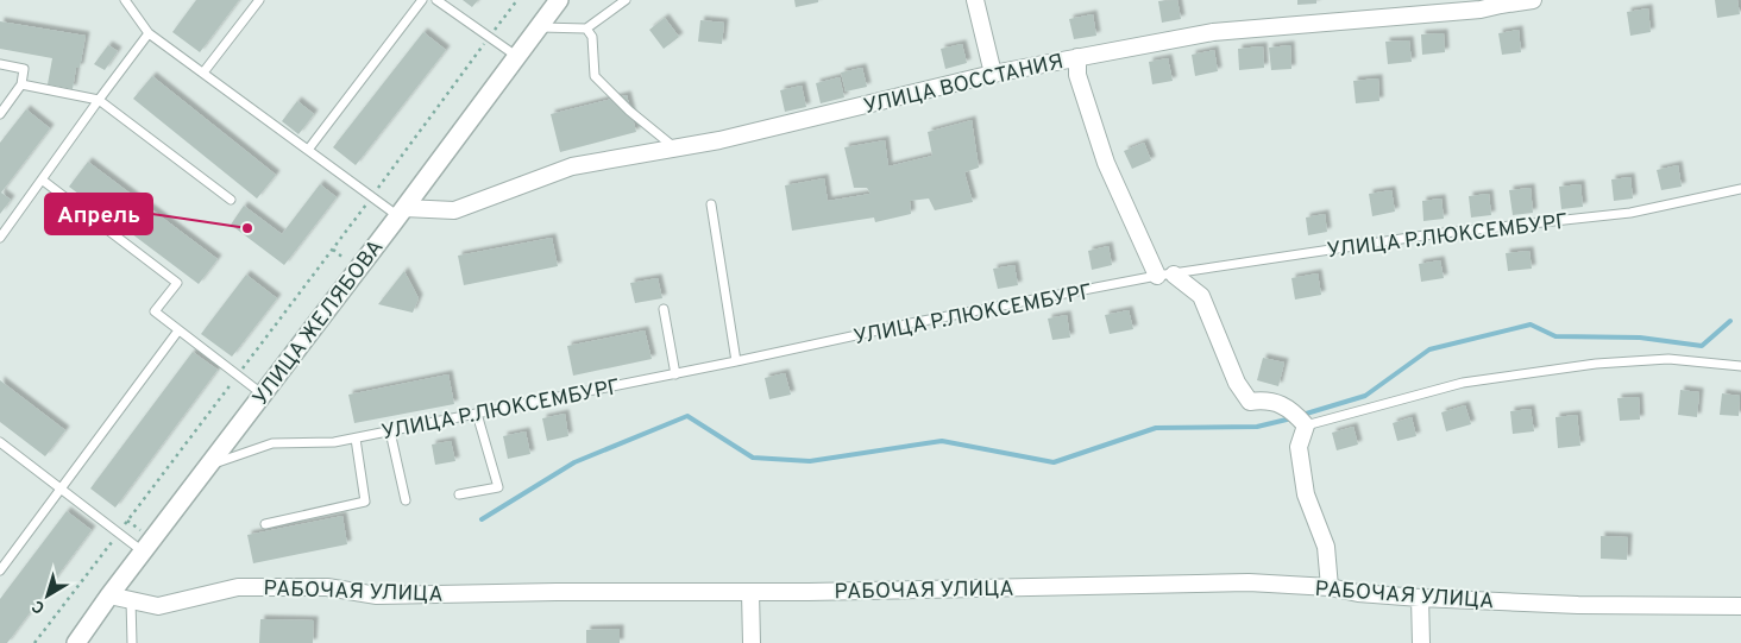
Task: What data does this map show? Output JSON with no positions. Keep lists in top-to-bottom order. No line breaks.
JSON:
{"streets":{"street":["УЛИЦА ВОССТАНИЯ","УЛИЦА ЖЕЛЯБОВА","РАБОЧАЯ УЛИЦА"],"lane":["УЛИЦА Р.ЛЮКСЕМБУРГ"]},"crossings":[["УЛИЦА ВОССТАНИЯ","УЛИЦА ЖЕЛЯБОВА"],["УЛИЦА Р.ЛЮКСЕМБУРГ","УЛИЦА ЖЕЛЯБОВА"],["УЛИЦА ЖЕЛЯБОВА","РАБОЧАЯ УЛИЦА"]],"places":["Апрель"],"north":"bottom left"}
